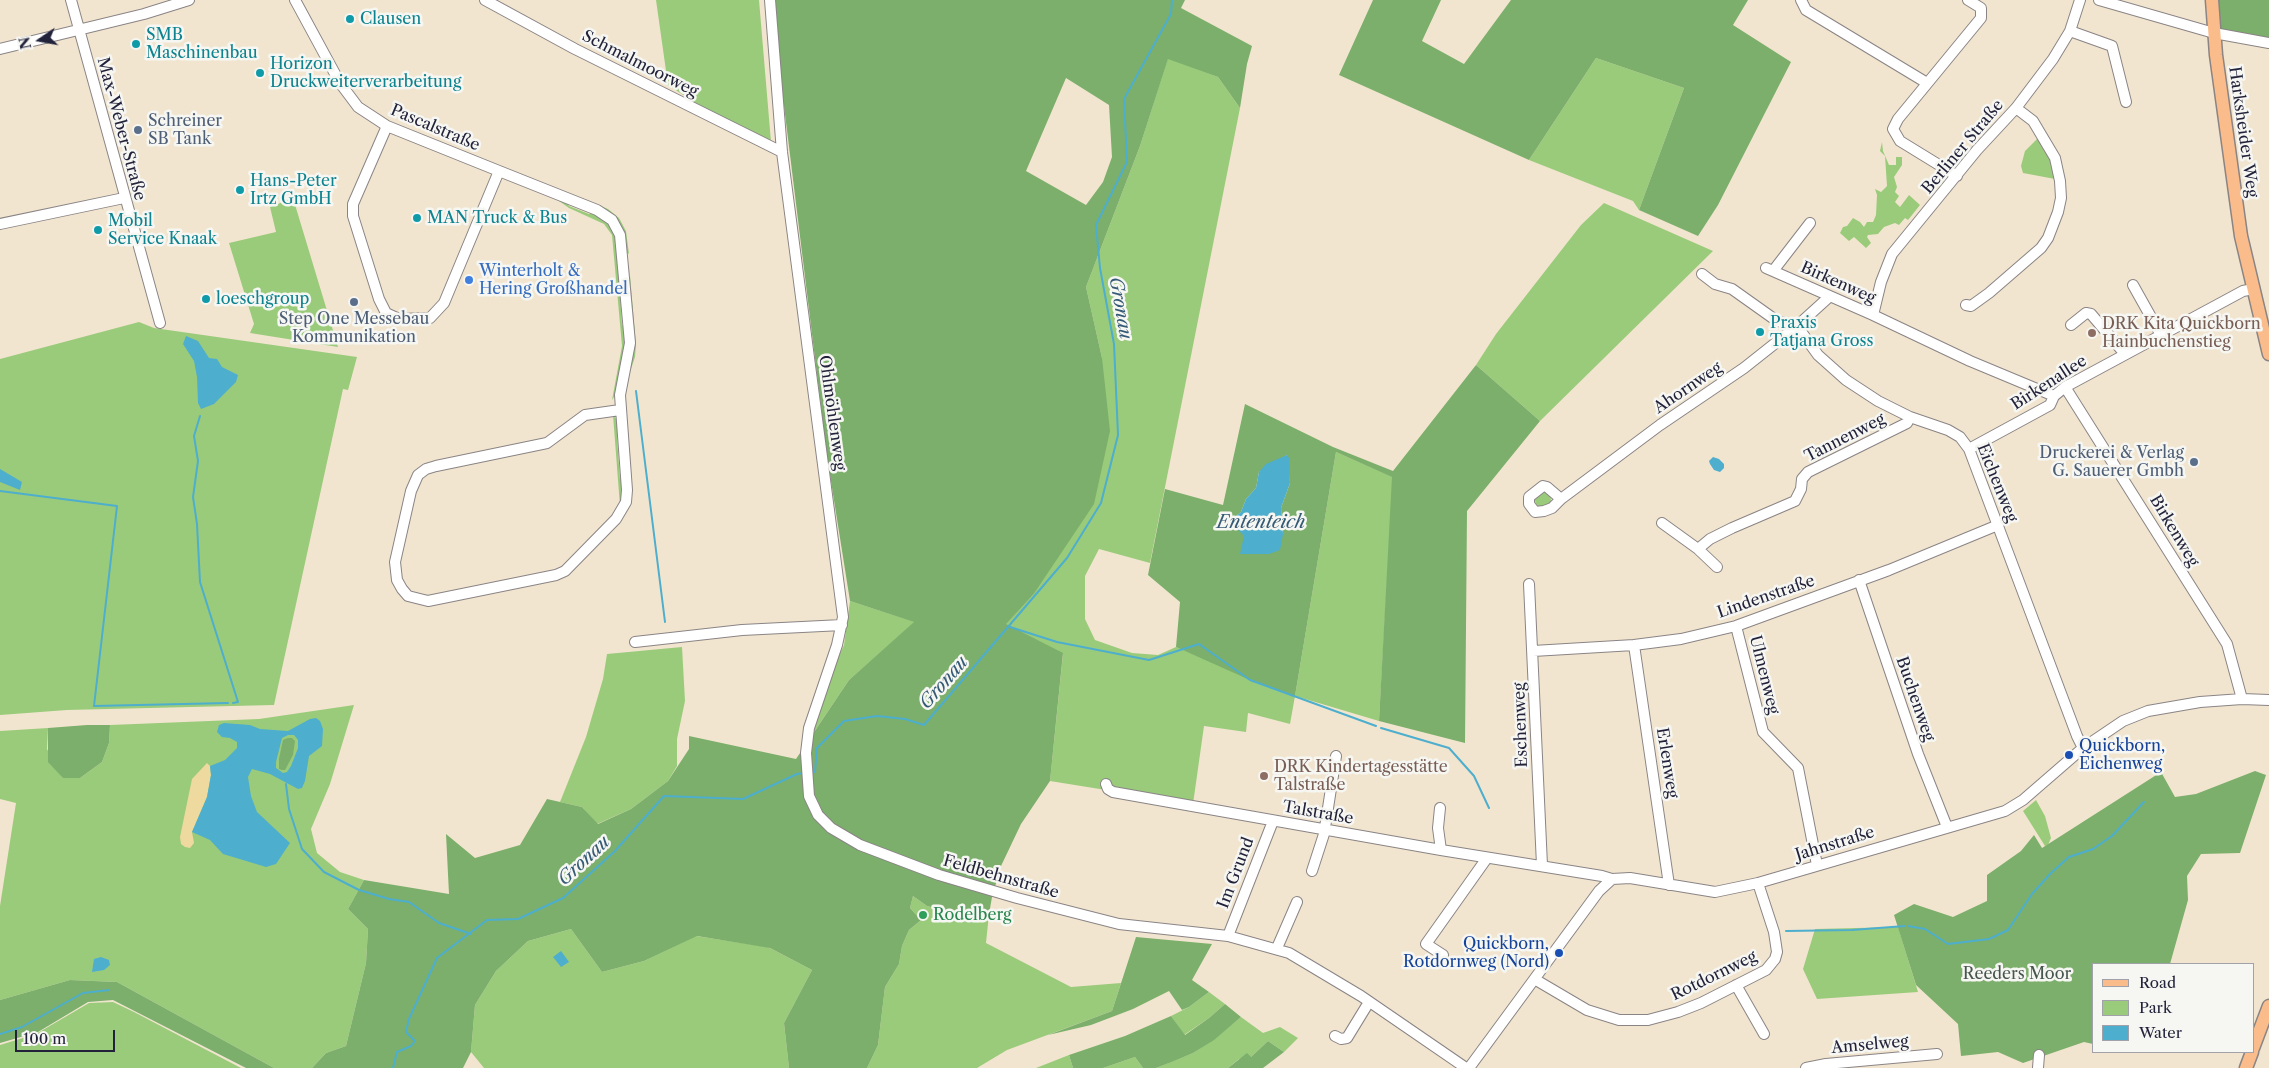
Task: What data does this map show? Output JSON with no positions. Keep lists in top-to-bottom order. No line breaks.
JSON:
{"streets":{"main road":["Harksheider Weg"],"street":["Schmalmoorweg","Pascalstraße","Max-Weber-Straße","Berliner Straße","Birkenweg","Birkenallee","Ahornweg","Ohlmöhlenweg","Tannenweg","Eichenweg","Lindenstraße","Ulmenweg","Buchenweg","Eschenweg","Erlenweg","Talstraße","Jahnstraße","Im Grund","Feldbehnstraße","Rotdornweg","Amselweg"]},"crossings":[["Schmalmoorweg","Ohlmöhlenweg"],["Harksheider Weg","Birkenallee"],["Berliner Straße","Birkenweg"],["Birkenweg","Birkenallee"],["Birkenweg","Ahornweg"],["Birkenweg","Jahnstraße"],["Birkenallee","Eichenweg"],["Ahornweg","Eichenweg"],["Ohlmöhlenweg","Feldbehnstraße"],["Tannenweg","Eichenweg"],["Eichenweg","Lindenstraße"],["Eichenweg","Jahnstraße"],["Lindenstraße","Ulmenweg"],["Lindenstraße","Buchenweg"],["Lindenstraße","Eschenweg"],["Lindenstraße","Erlenweg"],["Ulmenweg","Jahnstraße"],["Buchenweg","Jahnstraße"],["Eschenweg","Talstraße"],["Erlenweg","Jahnstraße"],["Talstraße","Jahnstraße"],["Talstraße","Im Grund"],["Jahnstraße","Rotdornweg"],["Im Grund","Feldbehnstraße"]],"water":["Gronau","Ententeich"],"parks":["Reeders Moor"],"places":["Clausen","SMB Maschinenbau","Horizon Druckweiterverarbeitung","Schreiner SB Tank","Hans-Peter Irtz GmbH","MAN Truck & Bus","Mobil Service Knaak","Winterholt & Hering Großhandel","loeschgroup","Step One Messebau Kommunikation","Praxis Tatjana Gross","DRK Kita Quickborn Hainbuchenstieg","Druckerei & Verlag G. Sauerer Gmbh","Quickborn, Eichenweg","DRK Kindertagesstätte Talstraße","Rodelberg","Quickborn, Rotdornweg (Nord)"],"legend":["Road","Park","Water"],"scale_bar":"100 m","north":"left"}
